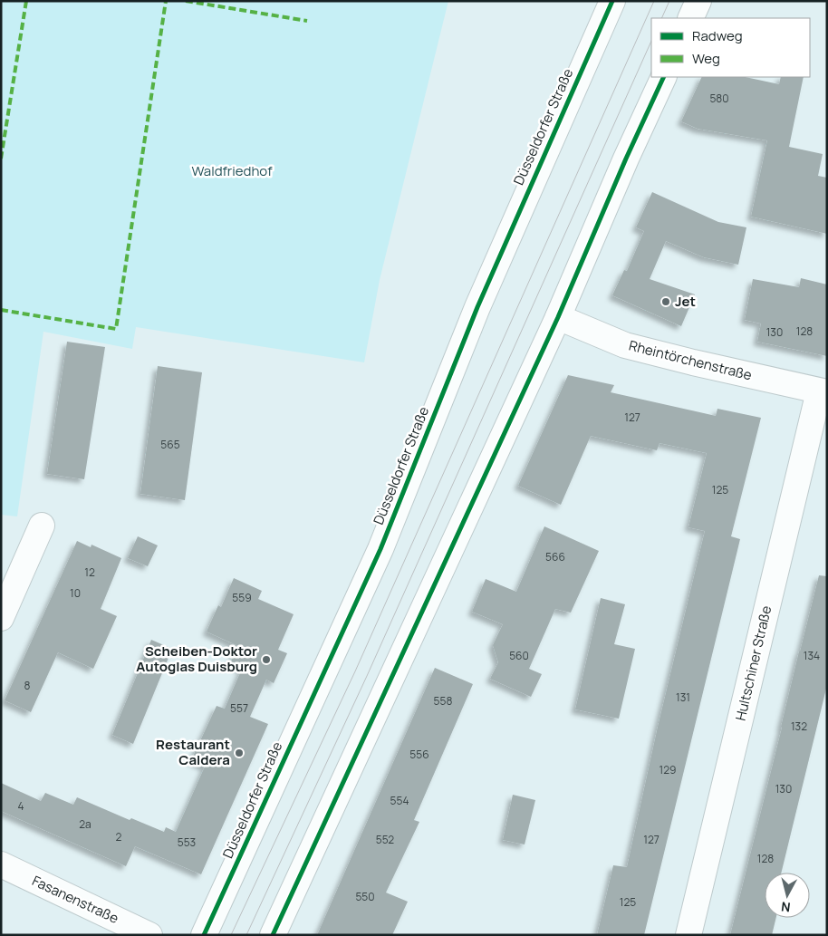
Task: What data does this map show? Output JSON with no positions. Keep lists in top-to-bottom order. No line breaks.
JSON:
{"streets":{"main road":["Düsseldorfer Straße","Rheintörchenstraße","Hultschiner Straße","Fasanenstraße"]},"crossings":[["Rheintörchenstraße","Hultschiner Straße"]],"parks":["Waldfriedhof"],"places":["Jet","Scheiben-Doktor Autoglas Duisburg","Restaurant Caldera"],"house_numbers":["580","128","130","127","565","125","566","12","10","559","560","134","8","131","558","557","132","556","129","130","554","4","2a","2","552","127","553","128","550","125"],"legend":["Radweg","Weg"],"north":"bottom"}
